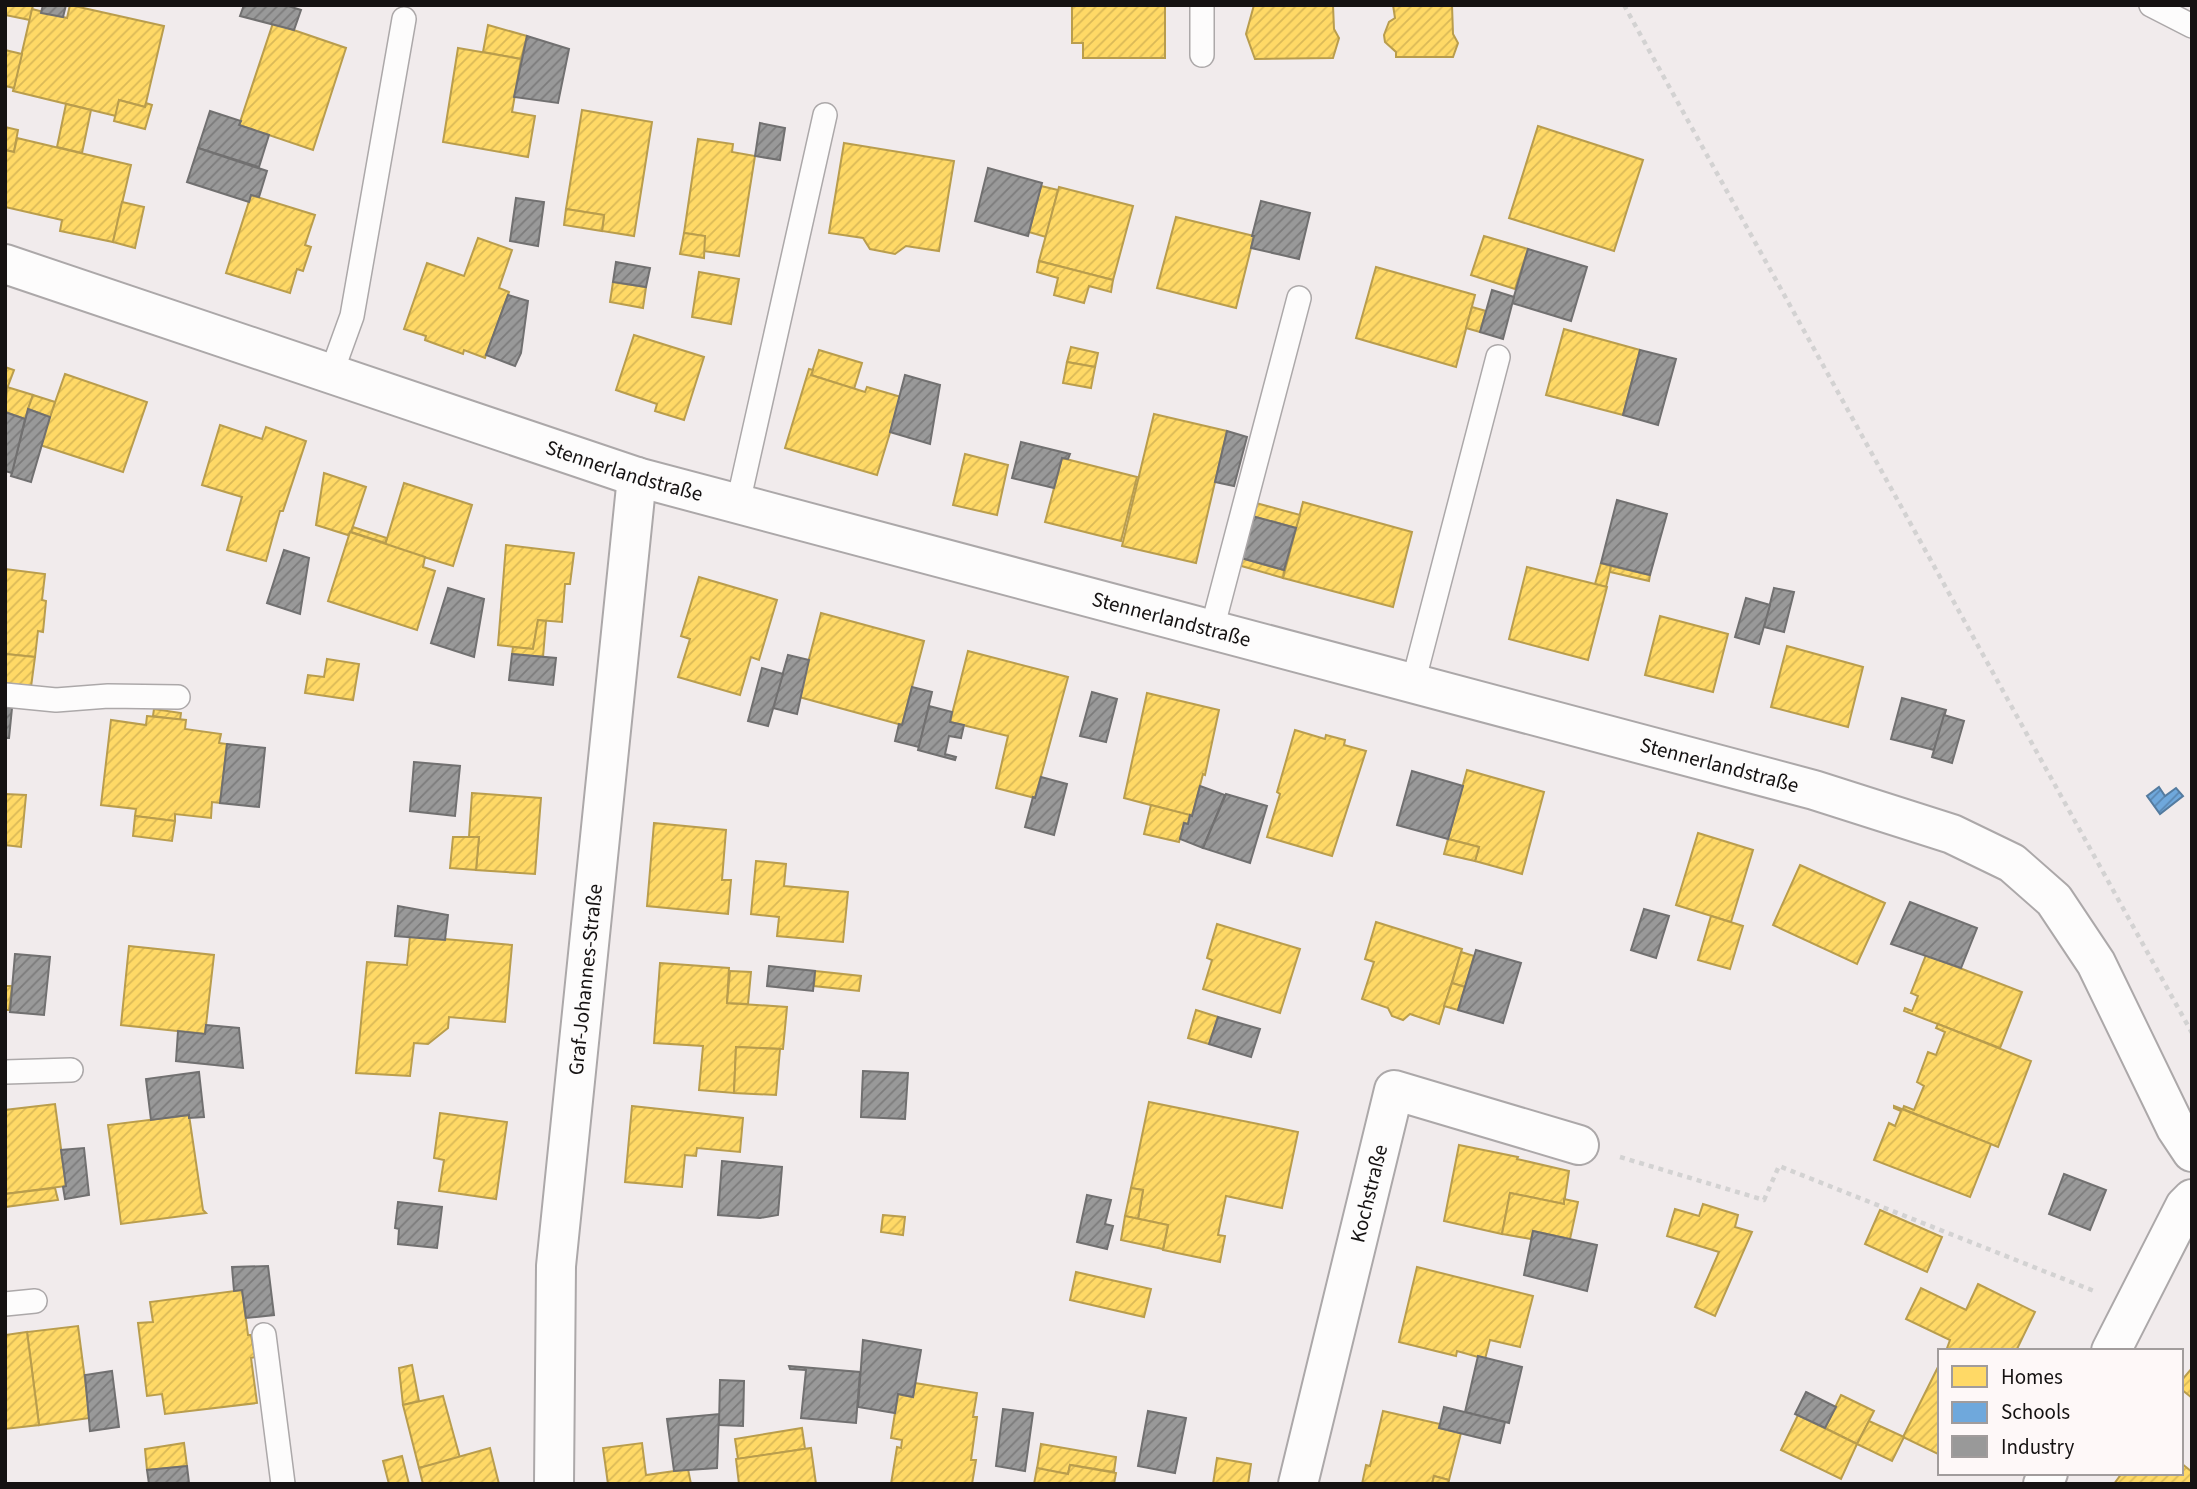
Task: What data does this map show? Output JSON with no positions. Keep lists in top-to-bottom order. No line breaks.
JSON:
{"streets":{"street":["Stennerlandstraße","Graf-Johannes-Straße","Kochstraße"]},"crossings":[["Stennerlandstraße","Graf-Johannes-Straße"]],"legend":["Homes","Schools","Industry"]}
